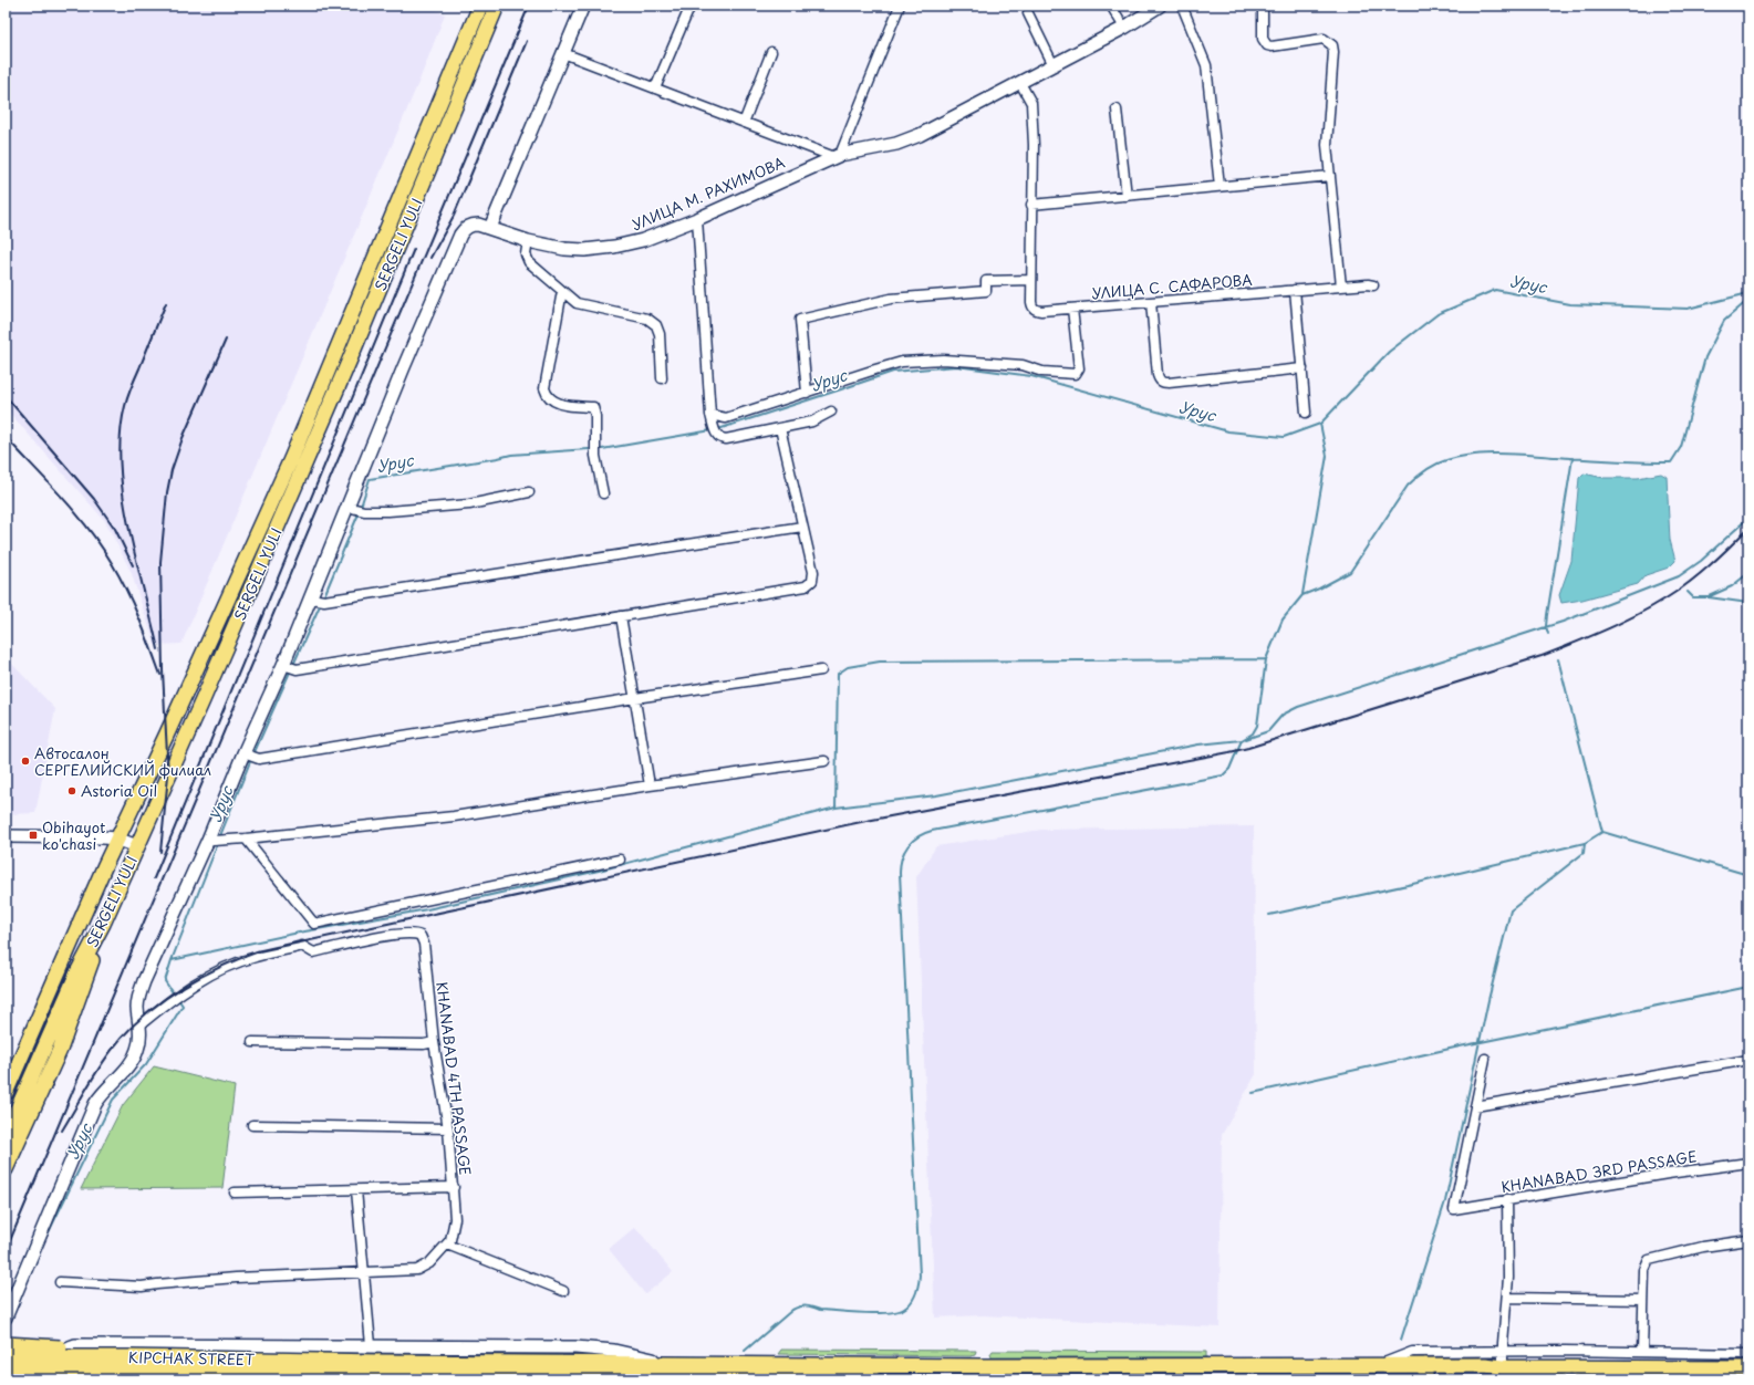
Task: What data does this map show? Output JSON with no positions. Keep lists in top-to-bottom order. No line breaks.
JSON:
{"streets":{"main road":["SERGELI YULI","KIPCHAK STREET"],"street":["УЛИЦА М. РАХИМОВА","УЛИЦА С. САФАРОВА","KHANABAD 4TH PASSAGE","KHANABAD 3RD PASSAGE"]},"crossings":[["УЛИЦА М. РАХИМОВА","УЛИЦА С. САФАРОВА"],["УЛИЦА М. РАХИМОВА","KHANABAD 4TH PASSAGE"]],"water":["Урус"],"places":{"other":["Автосалон СЕРГЕЛИЙСКИЙ филиал","Astoria Oil"],"transit":["Obihayot ko'chasi"]}}
